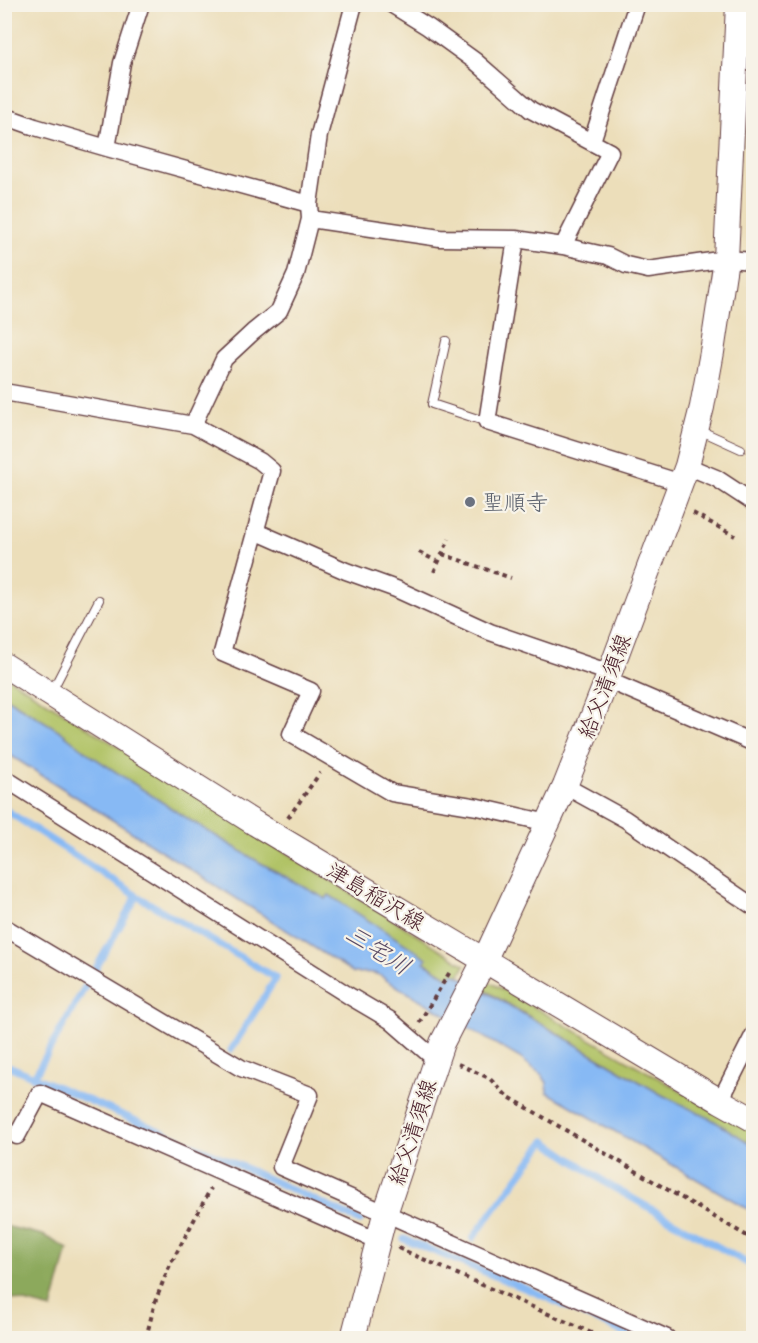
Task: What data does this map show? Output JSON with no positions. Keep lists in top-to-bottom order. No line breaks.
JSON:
{"streets":{"main road":["給父清須線","津島稲沢線"]},"crossings":[["給父清須線","津島稲沢線"]],"water":["三宅川"],"places":["聖順寺"]}
